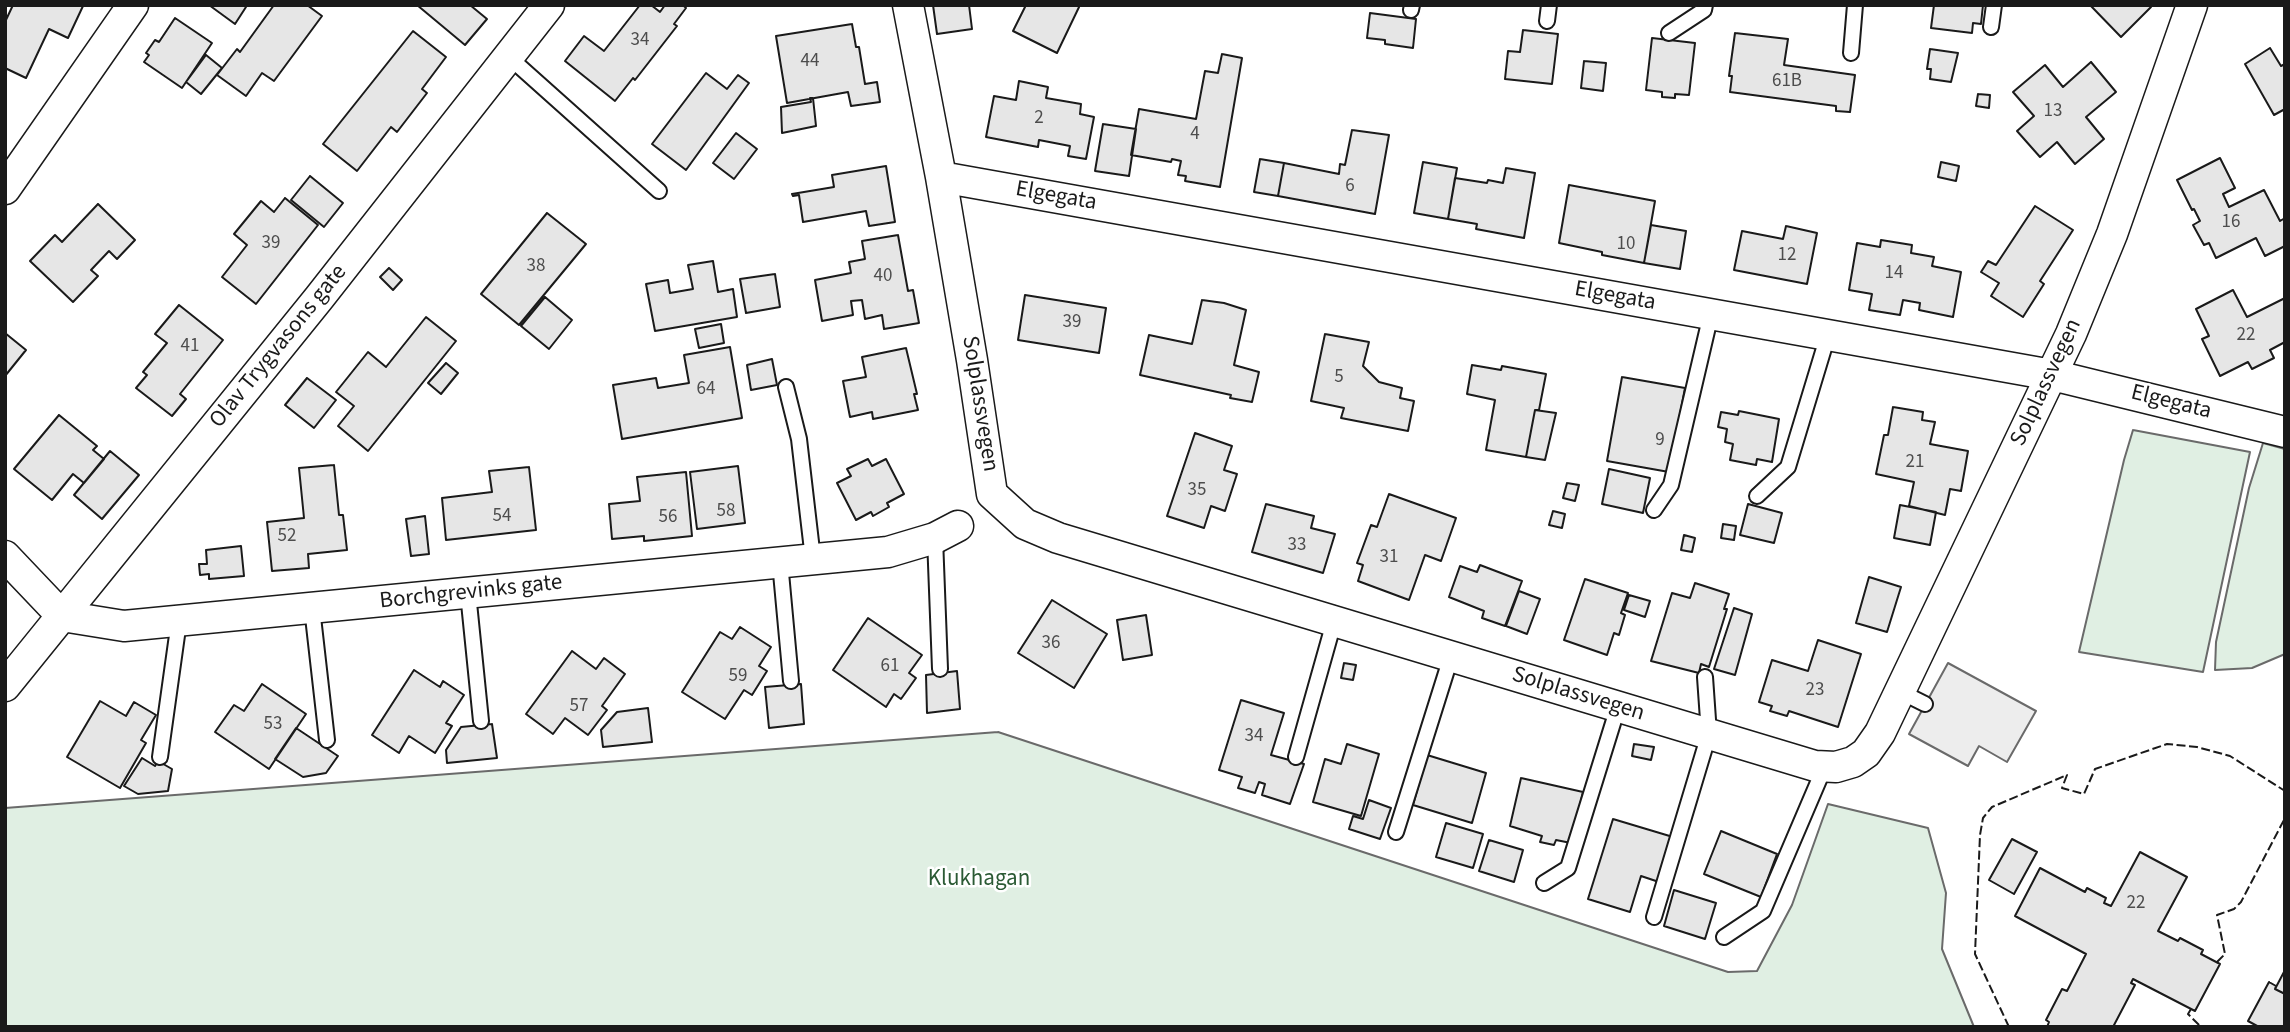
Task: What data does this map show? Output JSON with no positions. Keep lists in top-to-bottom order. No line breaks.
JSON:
{"streets":{"street":["Elgegata","Olav Trygvasons gate","Solplassvegen","Borchgrevinks gate"]},"crossings":[["Elgegata","Solplassvegen"],["Olav Trygvasons gate","Borchgrevinks gate"]],"parks":["Klukhagan"],"house_numbers":["34","44","61B","13","2","4","6","16","39","10","12","38","14","40","39","22","41","5","64","9","21","35","58","54","56","52","33","31","36","61","59","23","57","53","34","22"]}
